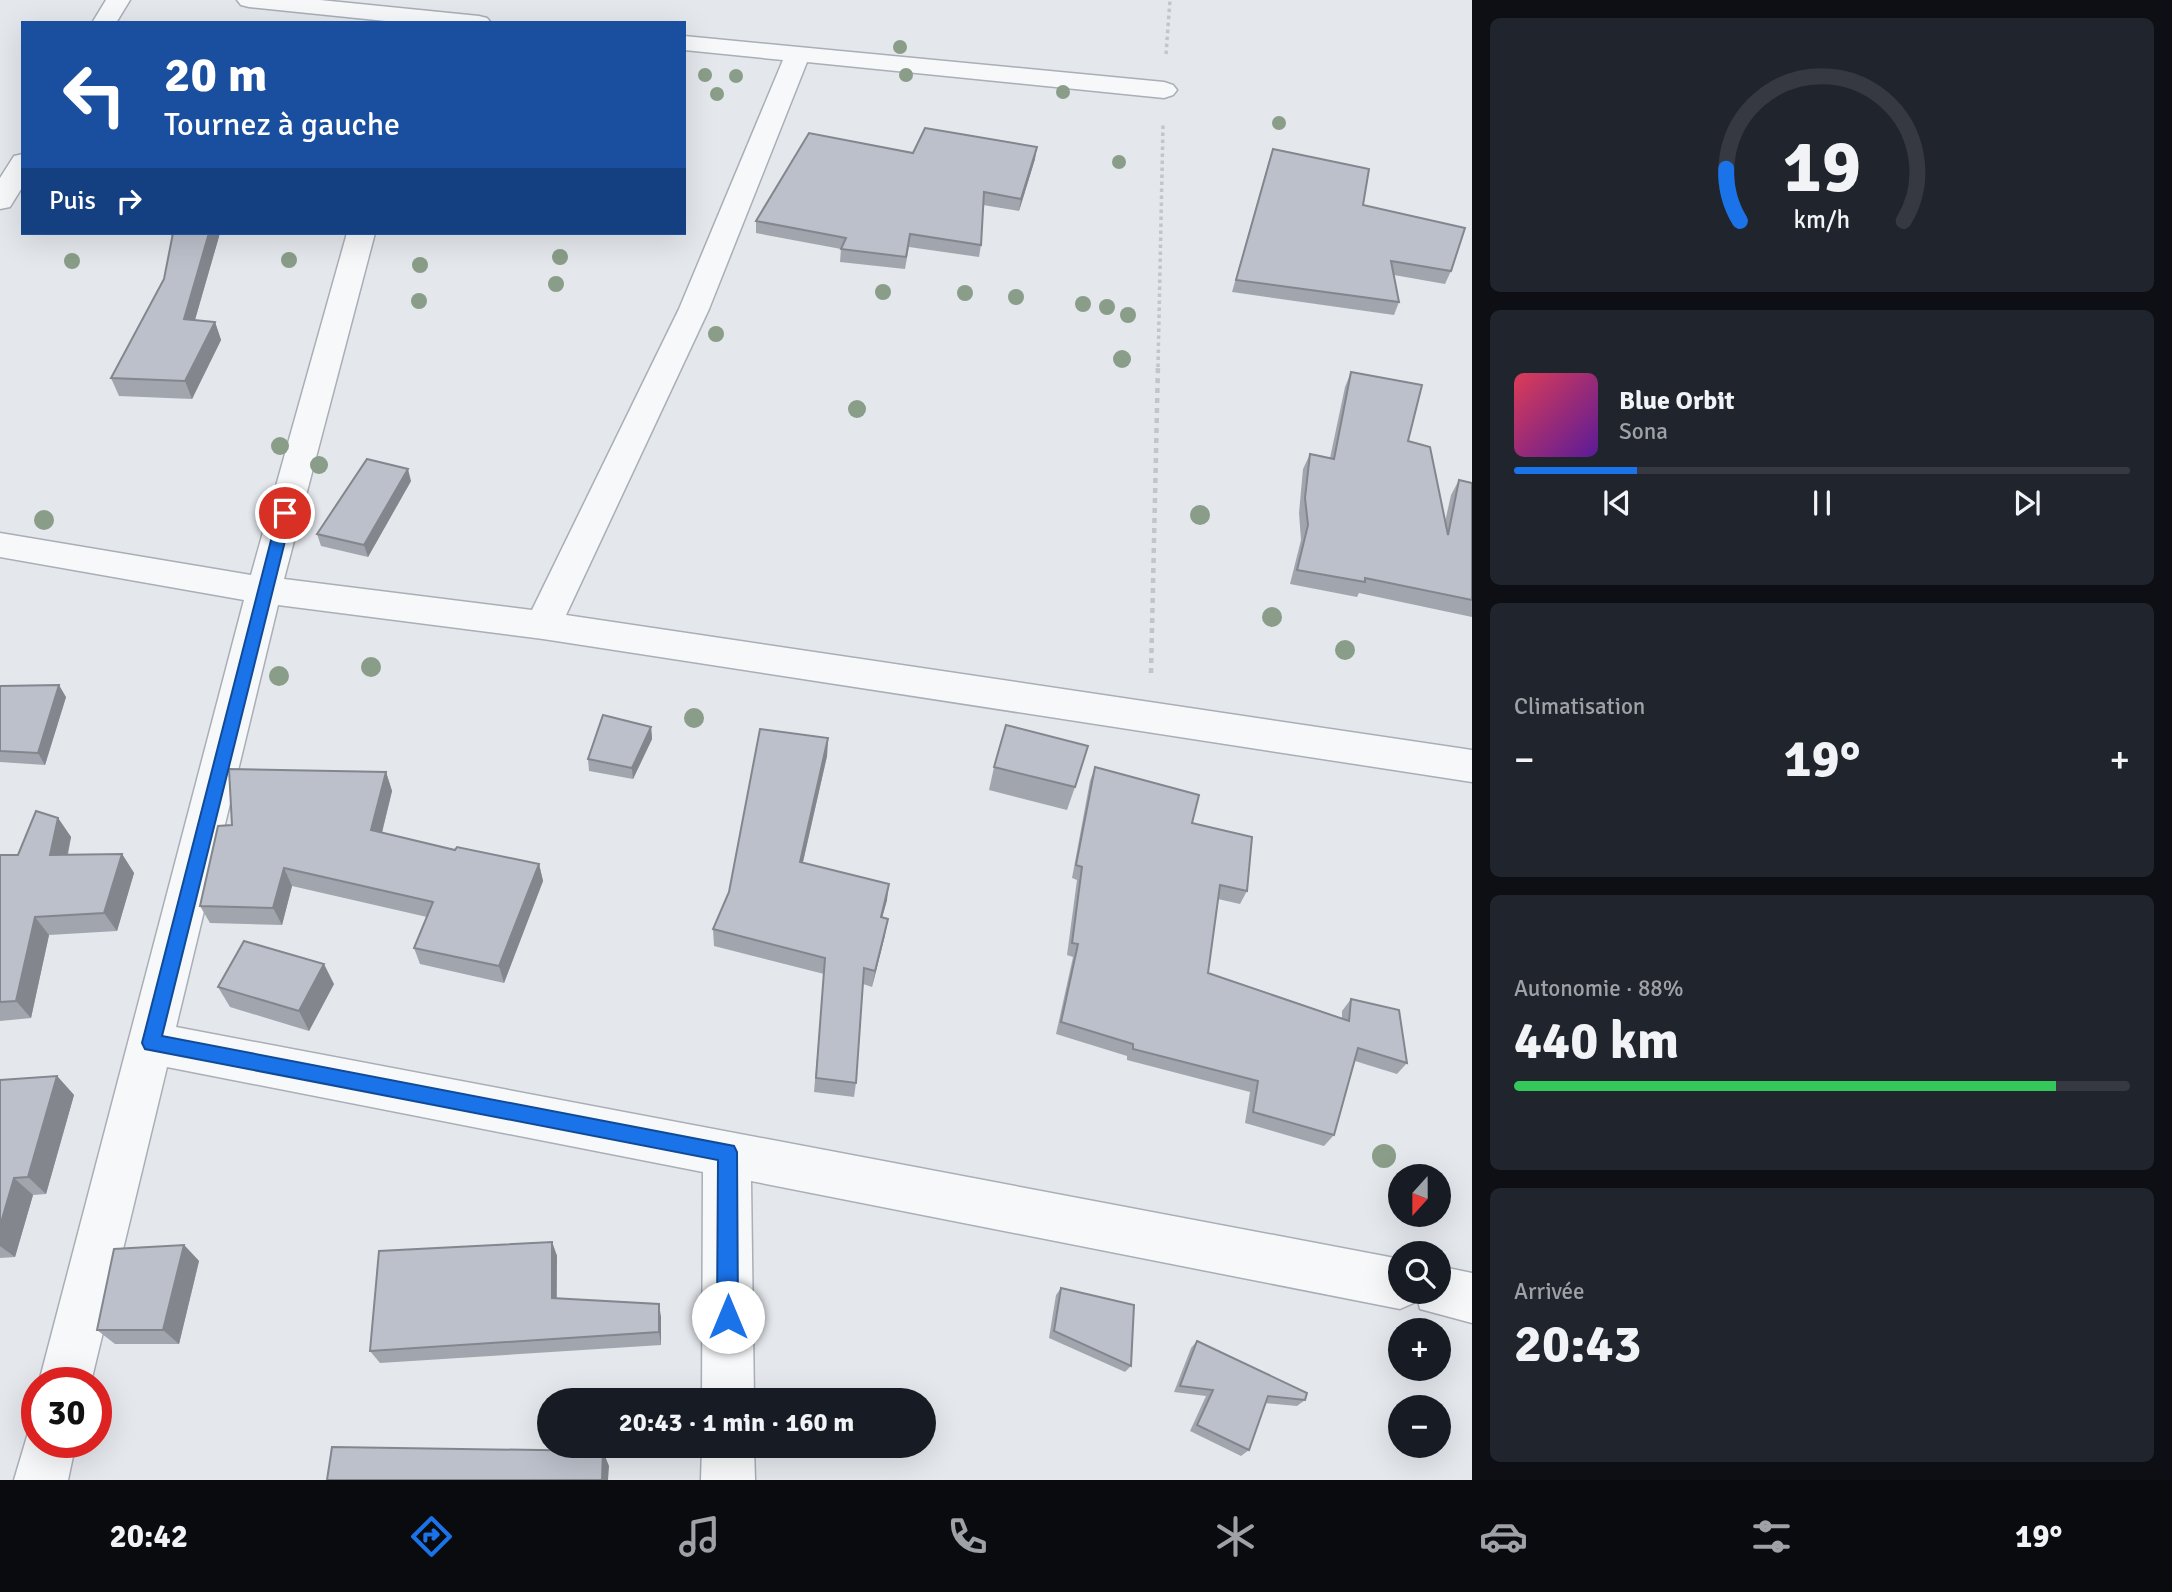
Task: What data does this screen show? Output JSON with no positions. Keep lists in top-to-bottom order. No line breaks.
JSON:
{"north":"bottom","page":{"turn":["20 m","Tournez à gauche"],"then":"Puis","song":["Blue Orbit","Sona"],"tile":["Climatisation",["Autonomie · 88%","440 km"],["Arrivée","20:43"]],"heat":["−","19°","+"],"map_buttons":["+","−"],"limit":"30","trip":"20:43 · 1 min · 160 m","tabs":["20:42","19°"],"gauge":["19","km/h"]}}
